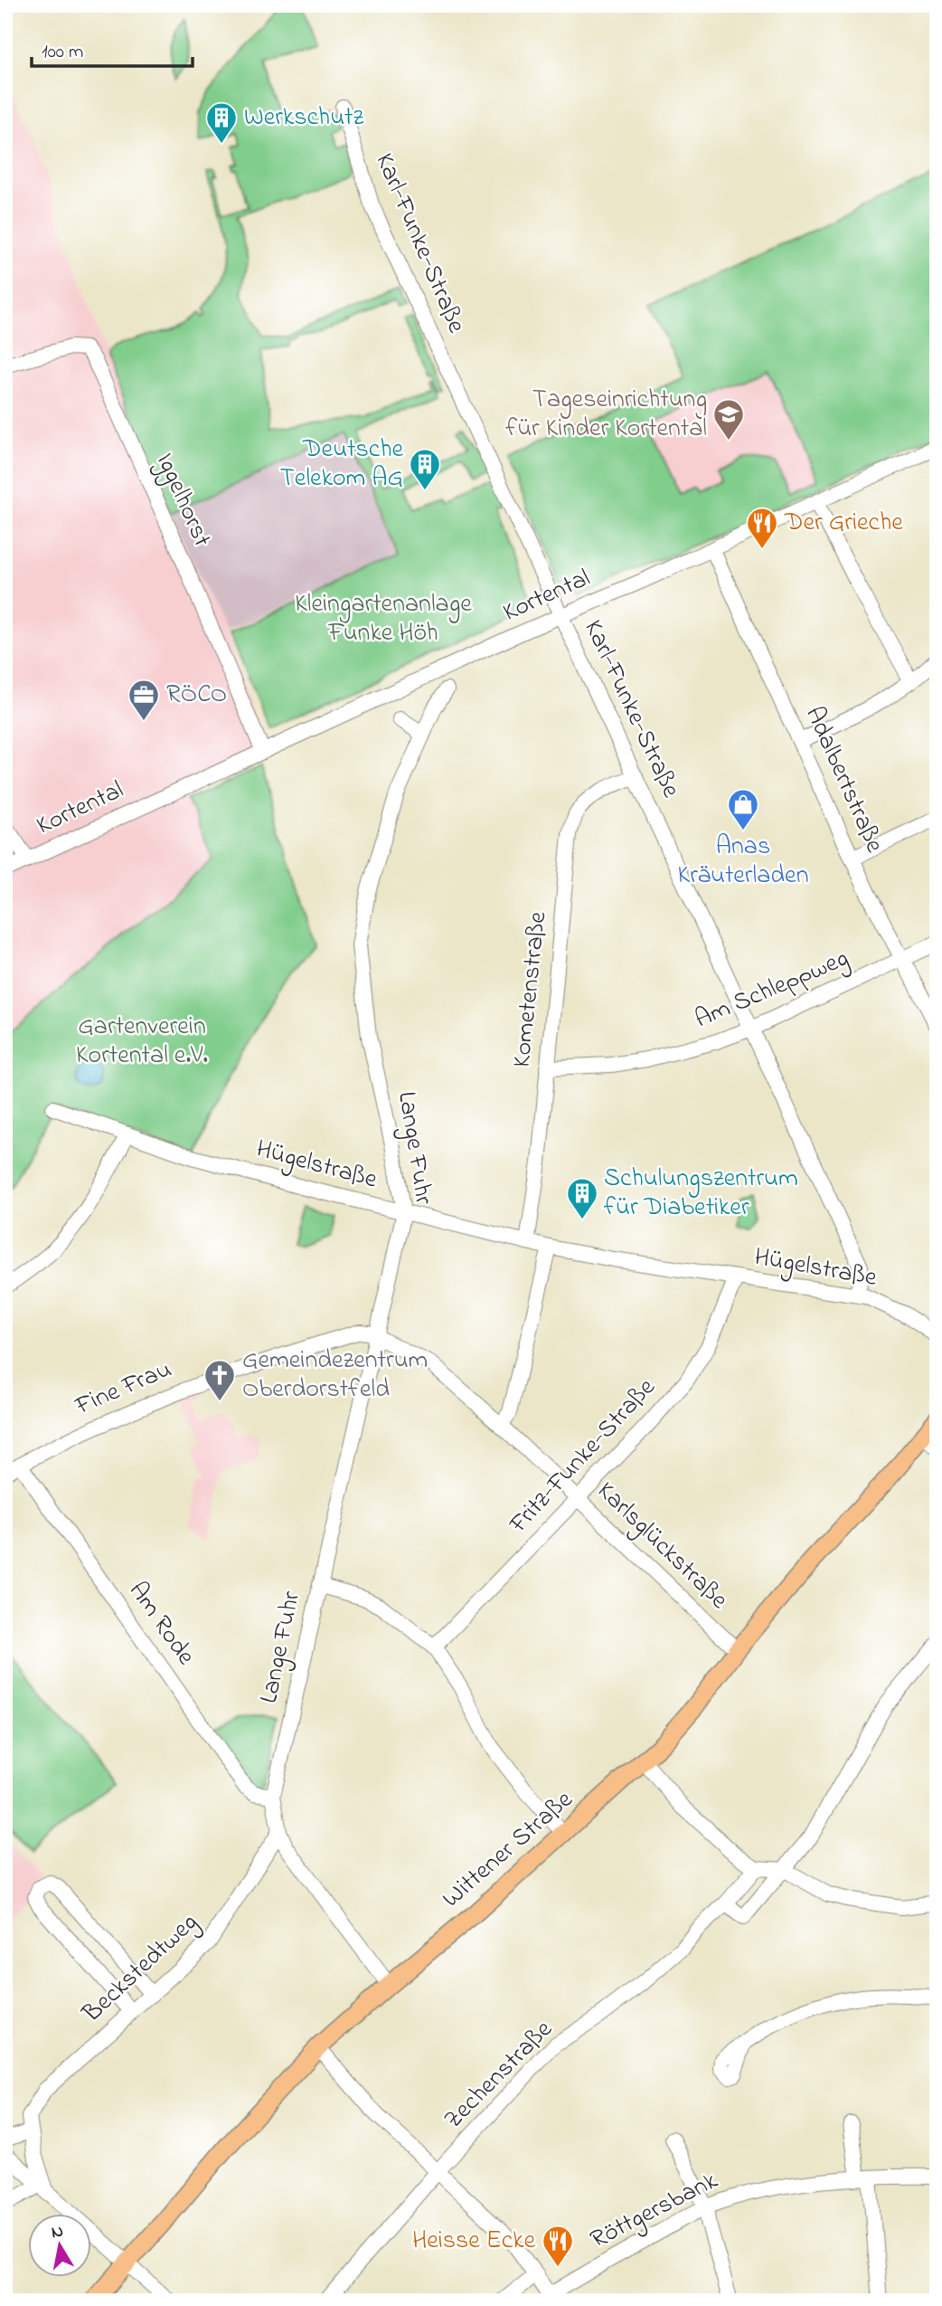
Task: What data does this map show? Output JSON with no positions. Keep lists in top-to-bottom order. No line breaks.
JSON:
{"streets":{"main road":["Wittener Straße"],"street":["Karl-Funke-Straße","Iggelhorst","Kortental","Adalbertstraße","Kometenstraße","Am Schleppweg","Lange Fuhr","Hügelstraße","Fine Frau","Fritz-Funke-Straße","Karlsglückstraße","Am Rode","Beckstedtweg","Zechenstraße","Röttgersbank"]},"crossings":[["Karl-Funke-Straße","Kortental"],["Karl-Funke-Straße","Kometenstraße"],["Karl-Funke-Straße","Am Schleppweg"],["Karl-Funke-Straße","Hügelstraße"],["Iggelhorst","Kortental"],["Kortental","Adalbertstraße"],["Adalbertstraße","Am Schleppweg"],["Kometenstraße","Am Schleppweg"],["Kometenstraße","Hügelstraße"],["Lange Fuhr","Hügelstraße"],["Lange Fuhr","Fine Frau"],["Lange Fuhr","Karlsglückstraße"],["Lange Fuhr","Am Rode"],["Lange Fuhr","Beckstedtweg"],["Hügelstraße","Fritz-Funke-Straße"],["Fine Frau","Karlsglückstraße"],["Fine Frau","Am Rode"],["Fritz-Funke-Straße","Karlsglückstraße"],["Karlsglückstraße","Wittener Straße"]],"parks":["Kleingartenanlage Funke Höh","Gartenverein Kortental e.V."],"places":{"building":["Werkschutz","Deutsche Telekom AG","Schulungszentrum für Diabetiker"],"school or university":["Tageseinrichtung für Kinder Kortental"],"restaurant":["Der Grieche","Heisse Ecke"],"office":["RÖCO"],"shop":["Anas Kräuterladen"],"church":["Gemeindezentrum Oberdorstfeld"]},"scale_bar":"100 m","north":"top"}
